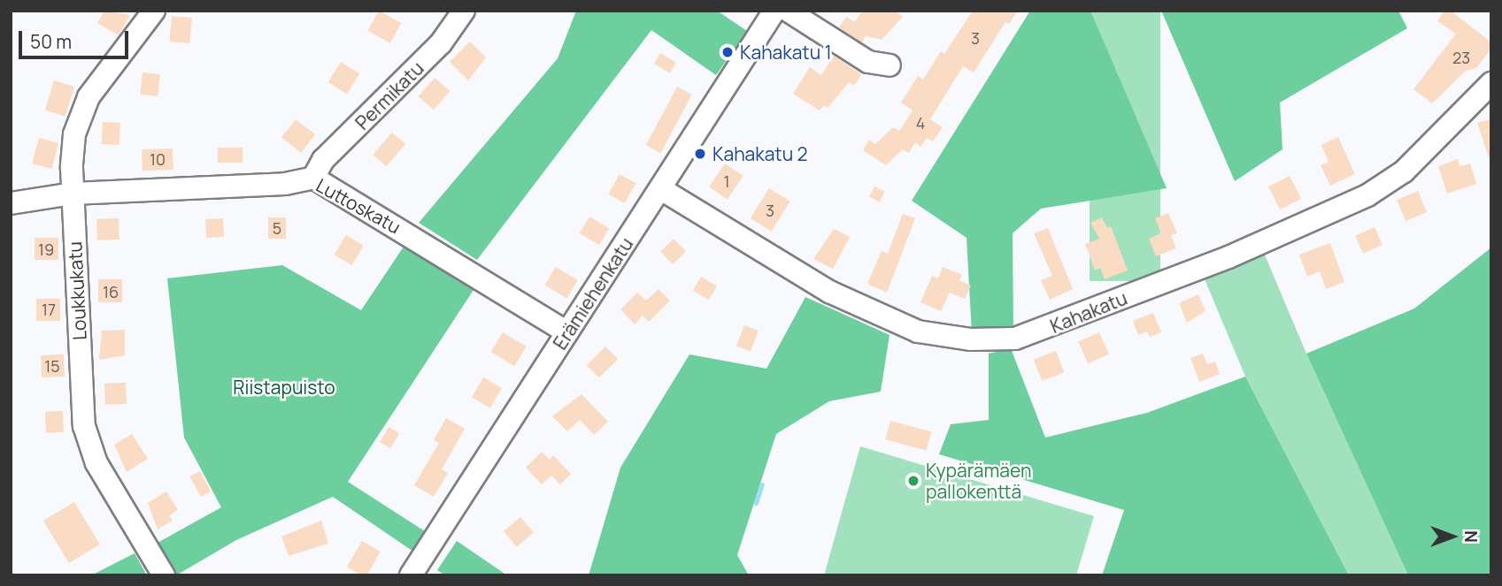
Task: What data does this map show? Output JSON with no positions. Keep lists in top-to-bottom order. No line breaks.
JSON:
{"streets":{"street":["Permikatu","Luttoskatu","Loukkukatu","Erämiehenkatu","Kahakatu"]},"crossings":[["Permikatu","Luttoskatu"],["Luttoskatu","Loukkukatu"],["Luttoskatu","Erämiehenkatu"],["Erämiehenkatu","Kahakatu"]],"parks":["Riistapuisto"],"places":["Kahakatu 1","Kahakatu 2","Kypärämäen pallokenttä"],"house_numbers":["3","23","4","10","1","3","5","19","16","17","15"],"scale_bar":"50 m","north":"right"}
